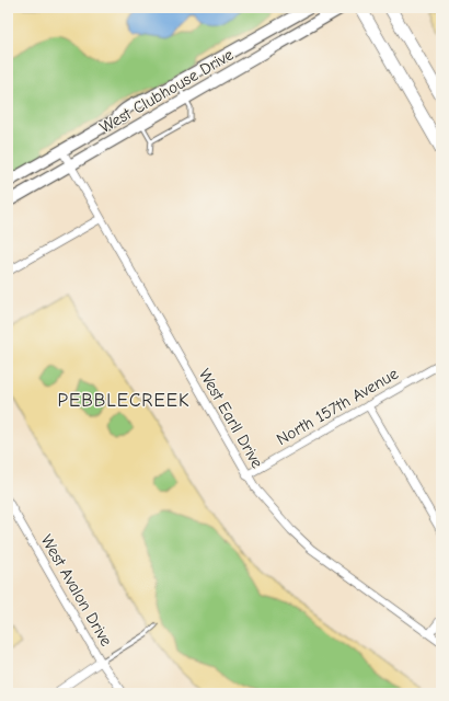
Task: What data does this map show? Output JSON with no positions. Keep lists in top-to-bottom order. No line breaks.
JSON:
{"streets":{"street":["West Clubhouse Drive","North 157th Avenue","West Earll Drive","West Avalon Drive"]},"crossings":[["West Clubhouse Drive","West Earll Drive"],["North 157th Avenue","West Earll Drive"]],"districts":["PEBBLECREEK"]}
